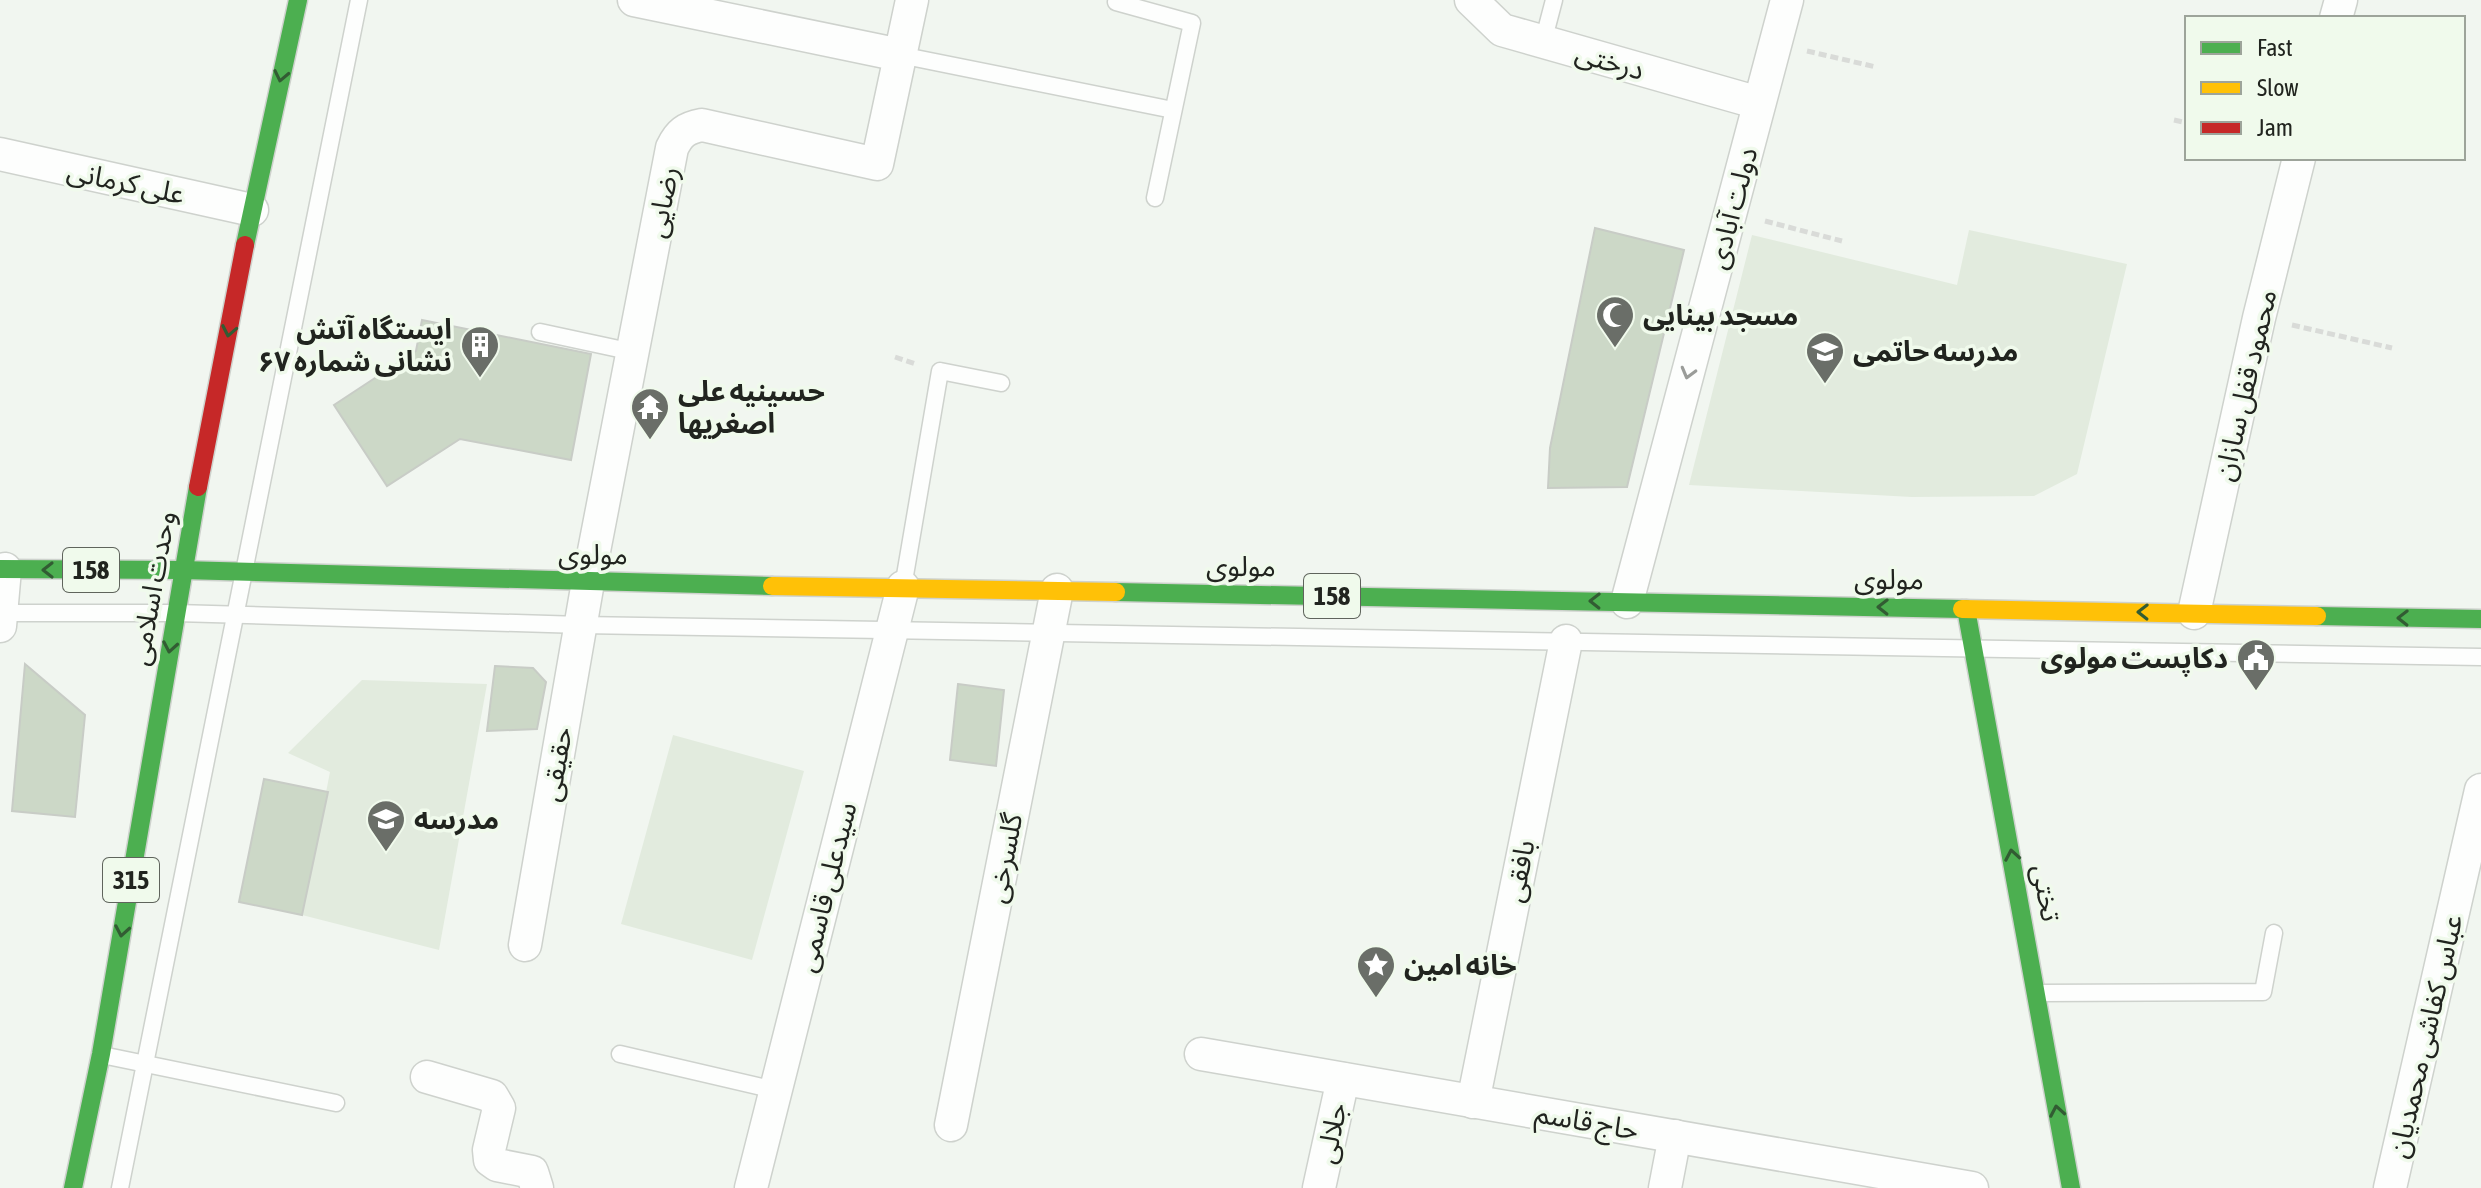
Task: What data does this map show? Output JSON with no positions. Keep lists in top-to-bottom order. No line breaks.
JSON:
{"streets":{"main road":["مولوی","158","وحدت اسلامی","315","تختی"],"street":["درختی","علی کرمانی","رضایی","دولت آبادی","محمود قفل سازان","حقیقی","گلسرخی","بافقی","سیدعلی قاسمی","عباس کفاشی محمدیان","حاج قاسم","جلالی"]},"crossings":[["درختی","دولت آبادی"],["علی کرمانی","وحدت اسلامی"],["رضایی","مولوی"],["رضایی","حقیقی"],["دولت آبادی","مولوی"],["محمود قفل سازان","مولوی"],["مولوی","وحدت اسلامی"],["مولوی","حقیقی"],["مولوی","گلسرخی"],["مولوی","سیدعلی قاسمی"],["مولوی","تختی"],["بافقی","حاج قاسم"],["حاج قاسم","جلالی"]],"one_way":["دولت آبادی","مولوی","وحدت اسلامی","تختی"],"places":{"mosque":["مسجد بینایی"],"building":["ایستگاه آتش نشانی شماره ۶۷"],"school or university":["مدرسه حاتمی","مدرسه"],"temple":["حسینیه علی اصغریها"],"public building":["دکاپست مولوی"],"place":["خانه امین"]},"legend":["Fast","Slow","Jam"]}
